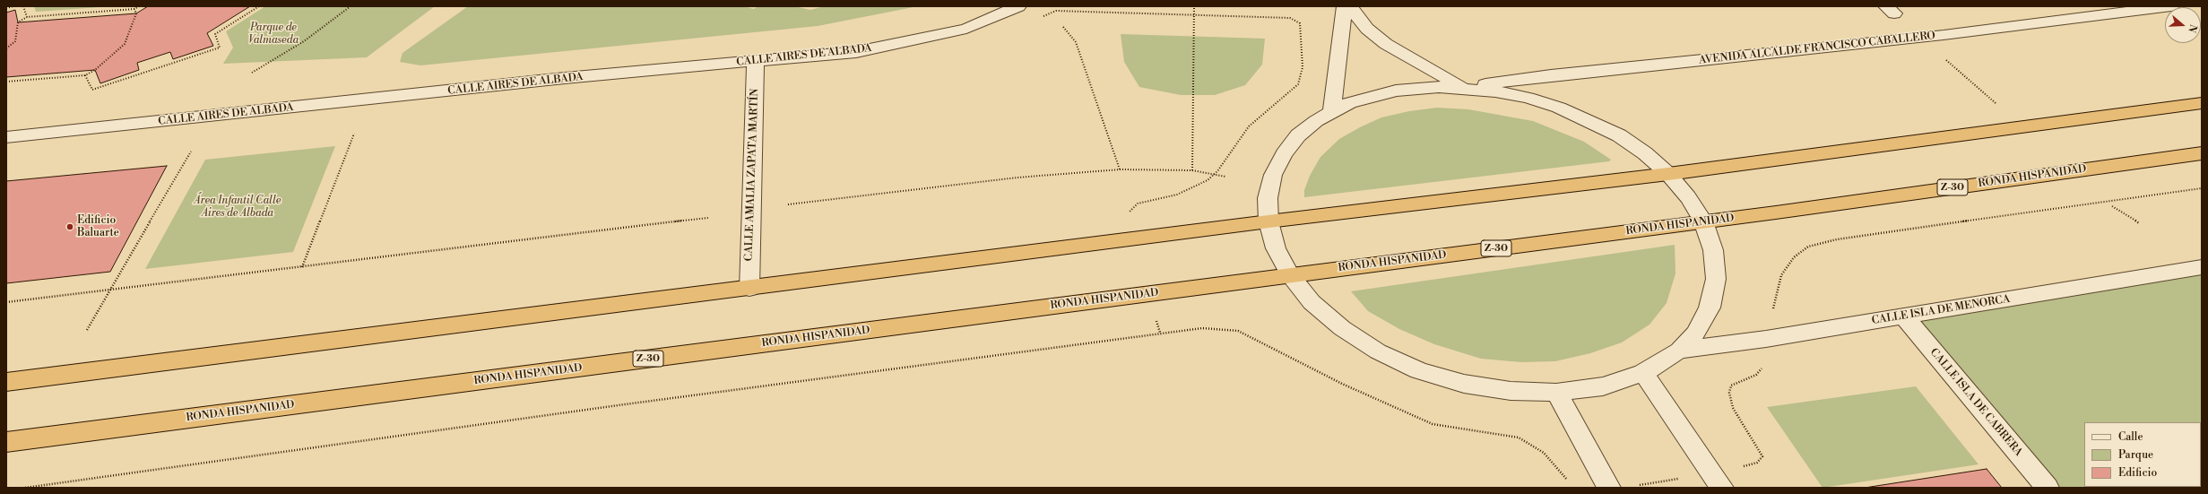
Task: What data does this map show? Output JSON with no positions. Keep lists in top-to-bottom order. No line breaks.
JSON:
{"streets":{"highway":["RONDA HISPANIDAD","Z-30"],"street":["AVENIDA ALCALDE FRANCISCO CABALLERO","CALLE AIRES DE ALBADA","CALLE AMALIA ZAPATA MARTÍN","CALLE ISLA DE MENORCA","CALLE ISLA DE CABRERA"]},"crossings":[["CALLE AIRES DE ALBADA","CALLE AMALIA ZAPATA MARTÍN"],["CALLE ISLA DE MENORCA","CALLE ISLA DE CABRERA"]],"parks":["Parque de Valmaseda","Área Infantil Calle Aires de Albada"],"places":["Edificio Baluarte"],"legend":["Calle","Parque","Edificio"],"north":"right"}
